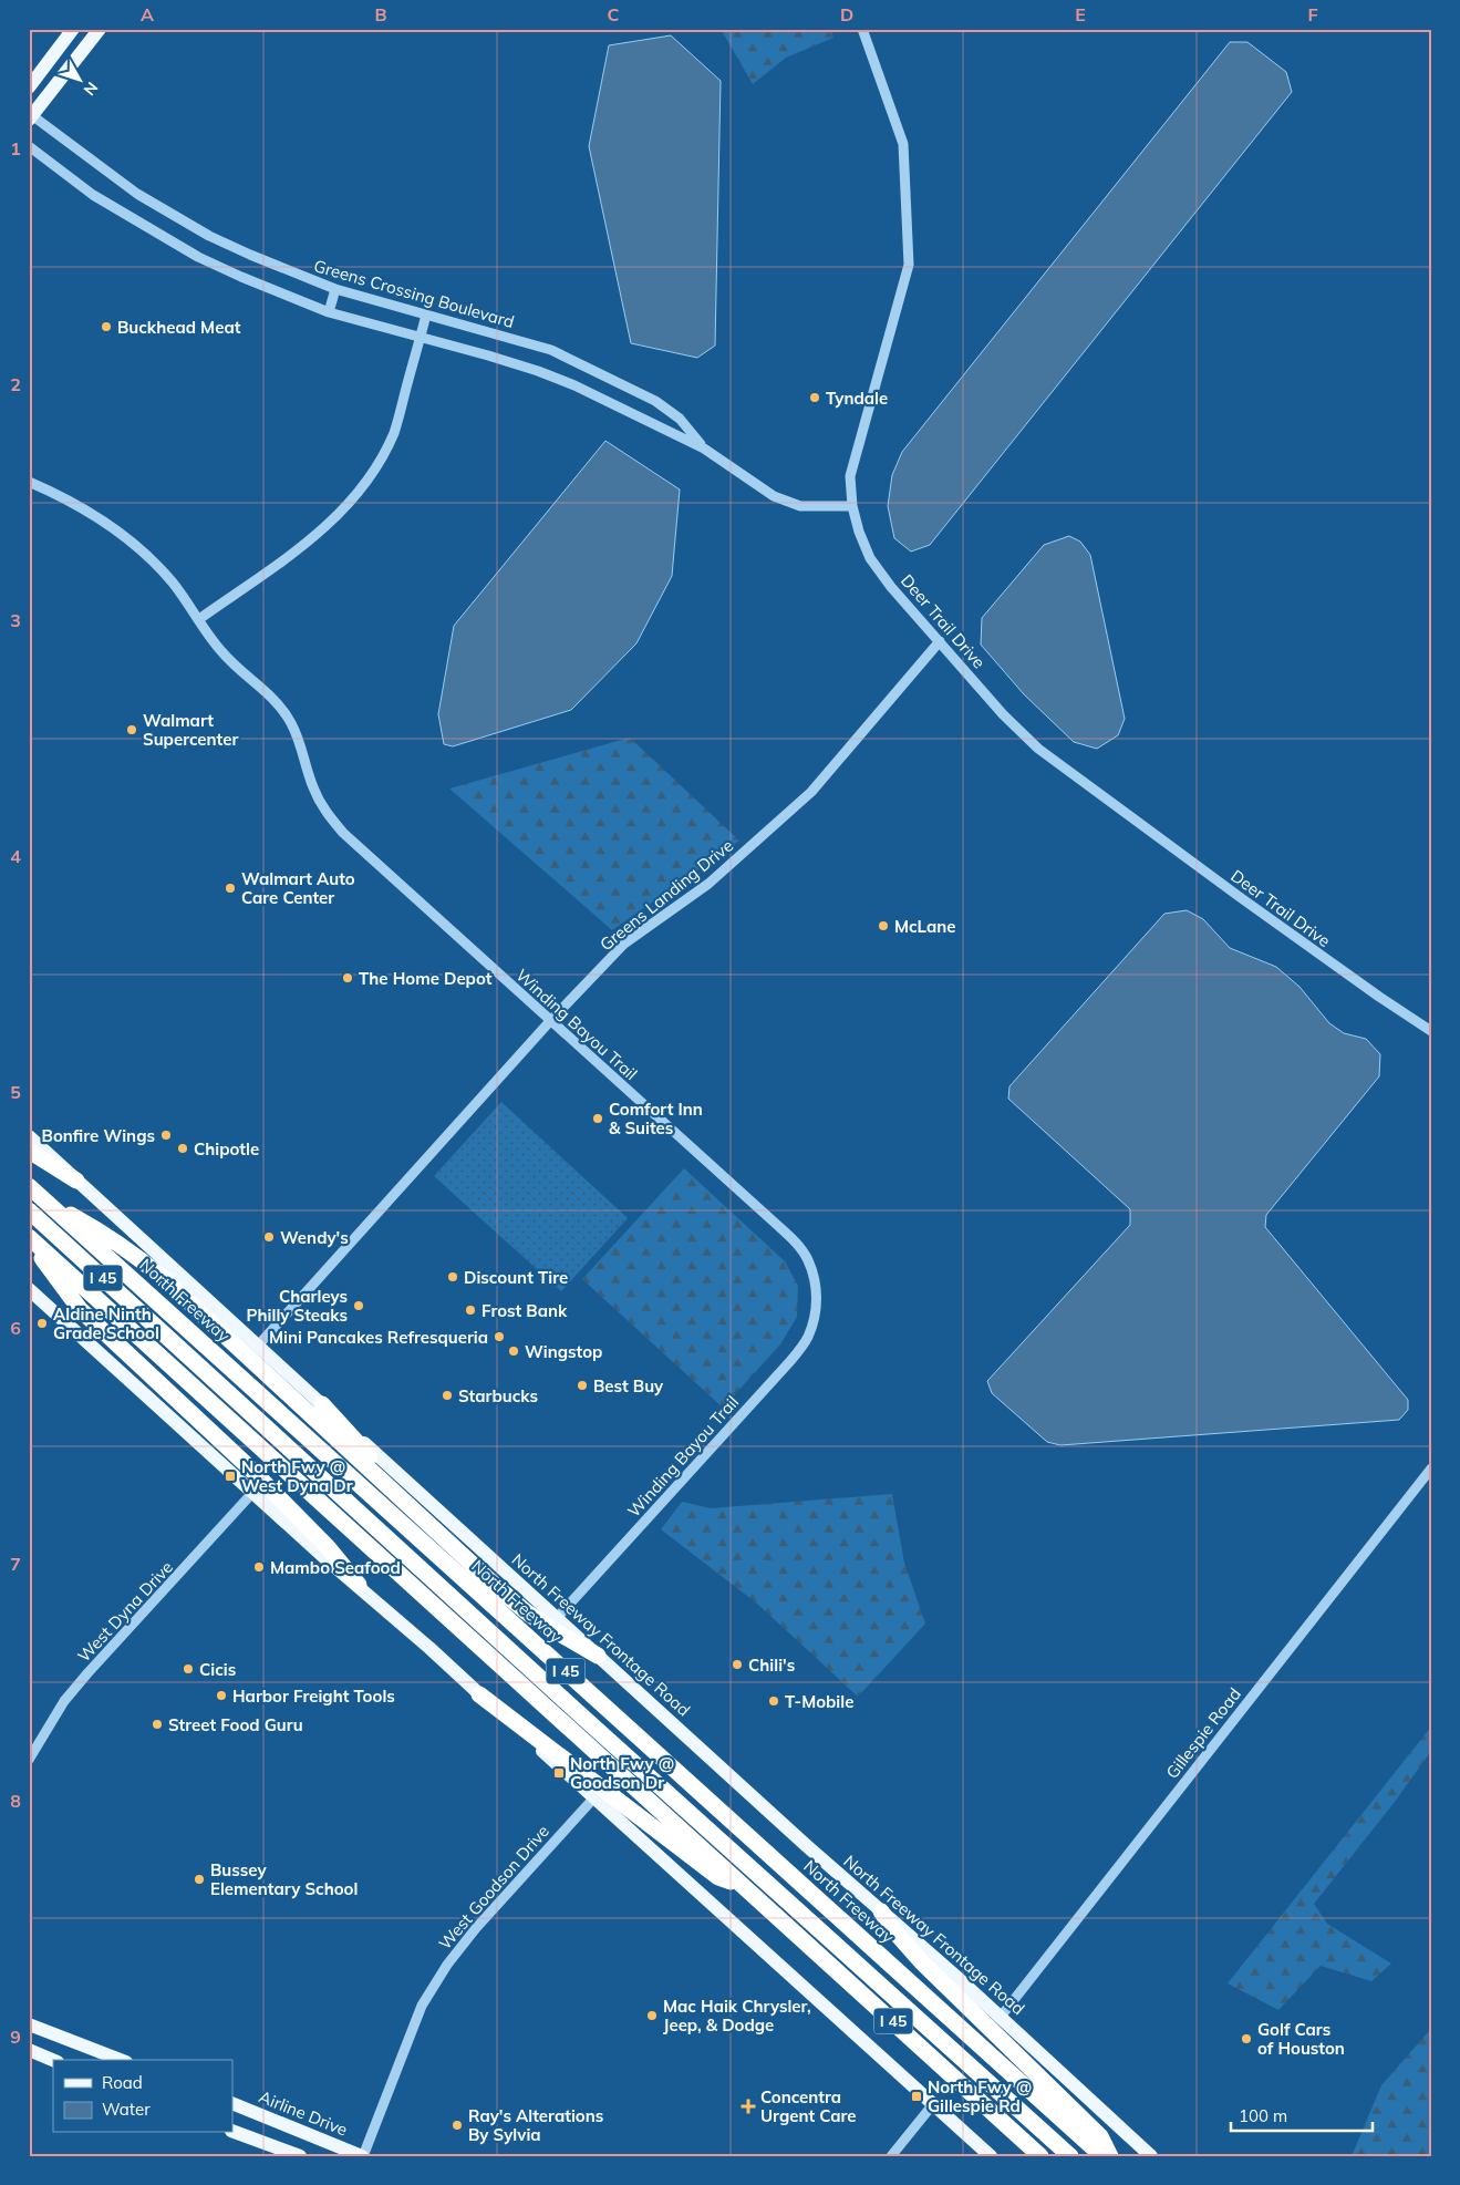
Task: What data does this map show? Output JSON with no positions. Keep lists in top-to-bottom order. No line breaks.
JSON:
{"streets":{"highway":["I 45","North Freeway"],"main road":["North Freeway Frontage Road","Airline Drive"],"street":["Greens Crossing Boulevard","Deer Trail Drive","Greens Landing Drive","Winding Bayou Trail","West Dyna Drive","Gillespie Road","West Goodson Drive"]},"crossings":[["Greens Crossing Boulevard","Deer Trail Drive"],["Deer Trail Drive","Greens Landing Drive"],["Greens Landing Drive","Winding Bayou Trail"],["Greens Landing Drive","North Freeway Frontage Road"],["Winding Bayou Trail","North Freeway Frontage Road"],["North Freeway Frontage Road","Gillespie Road"],["West Goodson Drive","Airline Drive"]],"places":{"other":["Buckhead Meat","Tyndale","Walmart Supercenter","Walmart Auto Care Center","McLane","The Home Depot","Comfort Inn & Suites","Bonfire Wings","Chipotle","Wendy's","Discount Tire","Charleys Philly Steaks","Frost Bank","Aldine Ninth Grade School","Mini Pancakes Refresqueria","Wingstop","Best Buy","Starbucks","Mambo Seafood","Chili's","Cicis","Harbor Freight Tools","T-Mobile","Street Food Guru","Bussey Elementary School","Mac Haik Chrysler, Jeep, & Dodge","Golf Cars of Houston","Ray's Alterations By Sylvia"],"transit":["North Fwy @ West Dyna Dr","North Fwy @ Goodson Dr","North Fwy @ Gillespie Rd"],"health":["Concentra Urgent Care"]},"legend":["Road","Water"],"scale_bar":"100 m","north":"bottom right","grid":{"columns":["A","B","C","D","E","F"],"rows":["1","2","3","4","5","6","7","8","9"]}}
